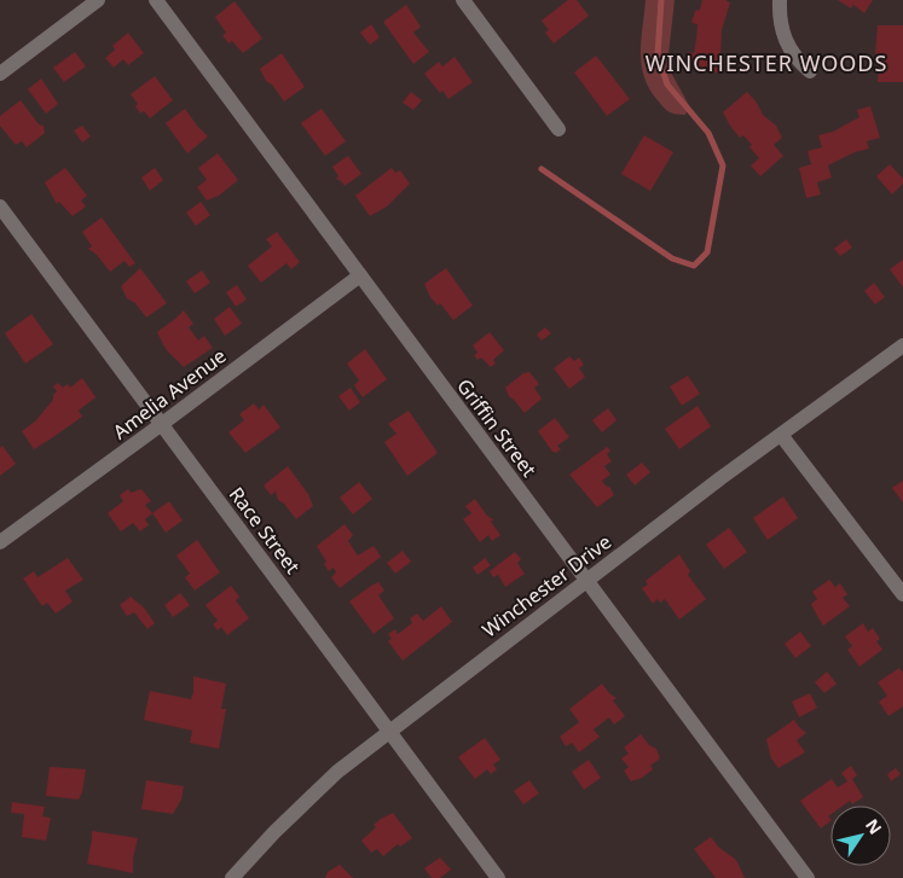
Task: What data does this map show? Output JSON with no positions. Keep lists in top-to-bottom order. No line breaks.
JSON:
{"streets":{"street":["Amelia Avenue","Griffin Street","Race Street","Winchester Drive"]},"crossings":[["Amelia Avenue","Griffin Street"],["Amelia Avenue","Race Street"],["Griffin Street","Winchester Drive"],["Race Street","Winchester Drive"]],"districts":["WINCHESTER WOODS"],"north":"top right"}
